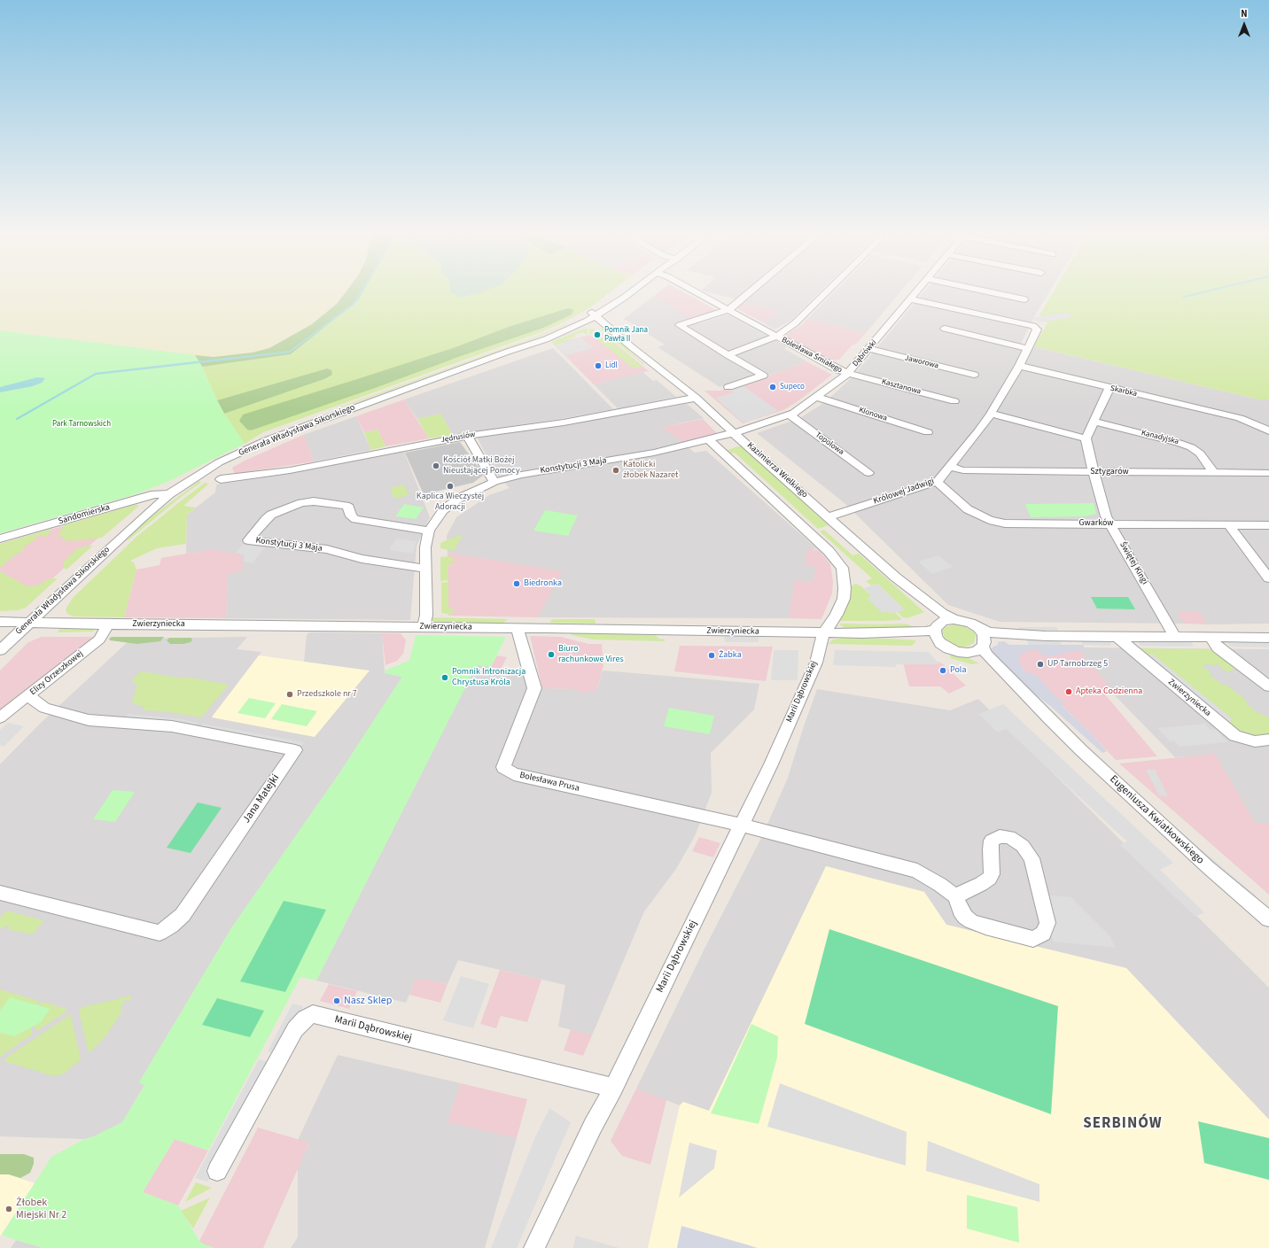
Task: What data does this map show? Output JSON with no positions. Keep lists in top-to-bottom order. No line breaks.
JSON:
{"streets":{"street":["Dąbrówki","Bolesława Śmiałego","Jaworowa","Kasztanowa","Skarbka","Klonowa","Generała Władysława Sikorskiego","Jędrusiów","Kanadyjska","Topolowa","Konstytucji 3 Maja","Kazimierza Wielkiego","Sztygarów","Królowej Jadwigi","Sandomierska","Gwarków","Świętej Kingi","Zwierzyniecka","Elizy Orzeszkowej","Marii Dąbrowskiej","Bolesława Prusa","Jana Matejki","Eugeniusza Kwiatkowskiego"]},"crossings":[["Dąbrówki","Bolesława Śmiałego"],["Dąbrówki","Jaworowa"],["Dąbrówki","Kasztanowa"],["Dąbrówki","Klonowa"],["Dąbrówki","Topolowa"],["Dąbrówki","Konstytucji 3 Maja"],["Dąbrówki","Kazimierza Wielkiego"],["Dąbrówki","Królowej Jadwigi"],["Bolesława Śmiałego","Kasztanowa"],["Skarbka","Królowej Jadwigi"],["Generała Władysława Sikorskiego","Kazimierza Wielkiego"],["Generała Władysława Sikorskiego","Sandomierska"],["Generała Władysława Sikorskiego","Zwierzyniecka"],["Jędrusiów","Kazimierza Wielkiego"],["Kanadyjska","Sztygarów"],["Konstytucji 3 Maja","Kazimierza Wielkiego"],["Konstytucji 3 Maja","Zwierzyniecka"],["Konstytucji 3 Maja","Marii Dąbrowskiej"],["Kazimierza Wielkiego","Królowej Jadwigi"],["Sztygarów","Królowej Jadwigi"],["Sztygarów","Świętej Kingi"],["Królowej Jadwigi","Gwarków"],["Gwarków","Świętej Kingi"],["Zwierzyniecka","Elizy Orzeszkowej"],["Zwierzyniecka","Marii Dąbrowskiej"],["Zwierzyniecka","Bolesława Prusa"],["Zwierzyniecka","Eugeniusza Kwiatkowskiego"],["Elizy Orzeszkowej","Jana Matejki"],["Marii Dąbrowskiej","Bolesława Prusa"]],"districts":["SERBINÓW"],"parks":["Park Tarnowskich"],"places":["Pomnik Jana Pawła II","Lidl","Supeco","Kościół Matki Bożej Nieustającej Pomocy","Katolicki żłobek Nazaret","Kaplica Wieczystej Adoracji","Biedronka","Biuro rachunkowe Vires","Żabka","UP Tarnobrzeg 5","Pola","Pomnik Intronizacja Chrystusa Króla","Apteka Codzienna","Przedszkole nr 7","Nasz Sklep","Żłobek Miejski Nr 2"],"north":"top"}
